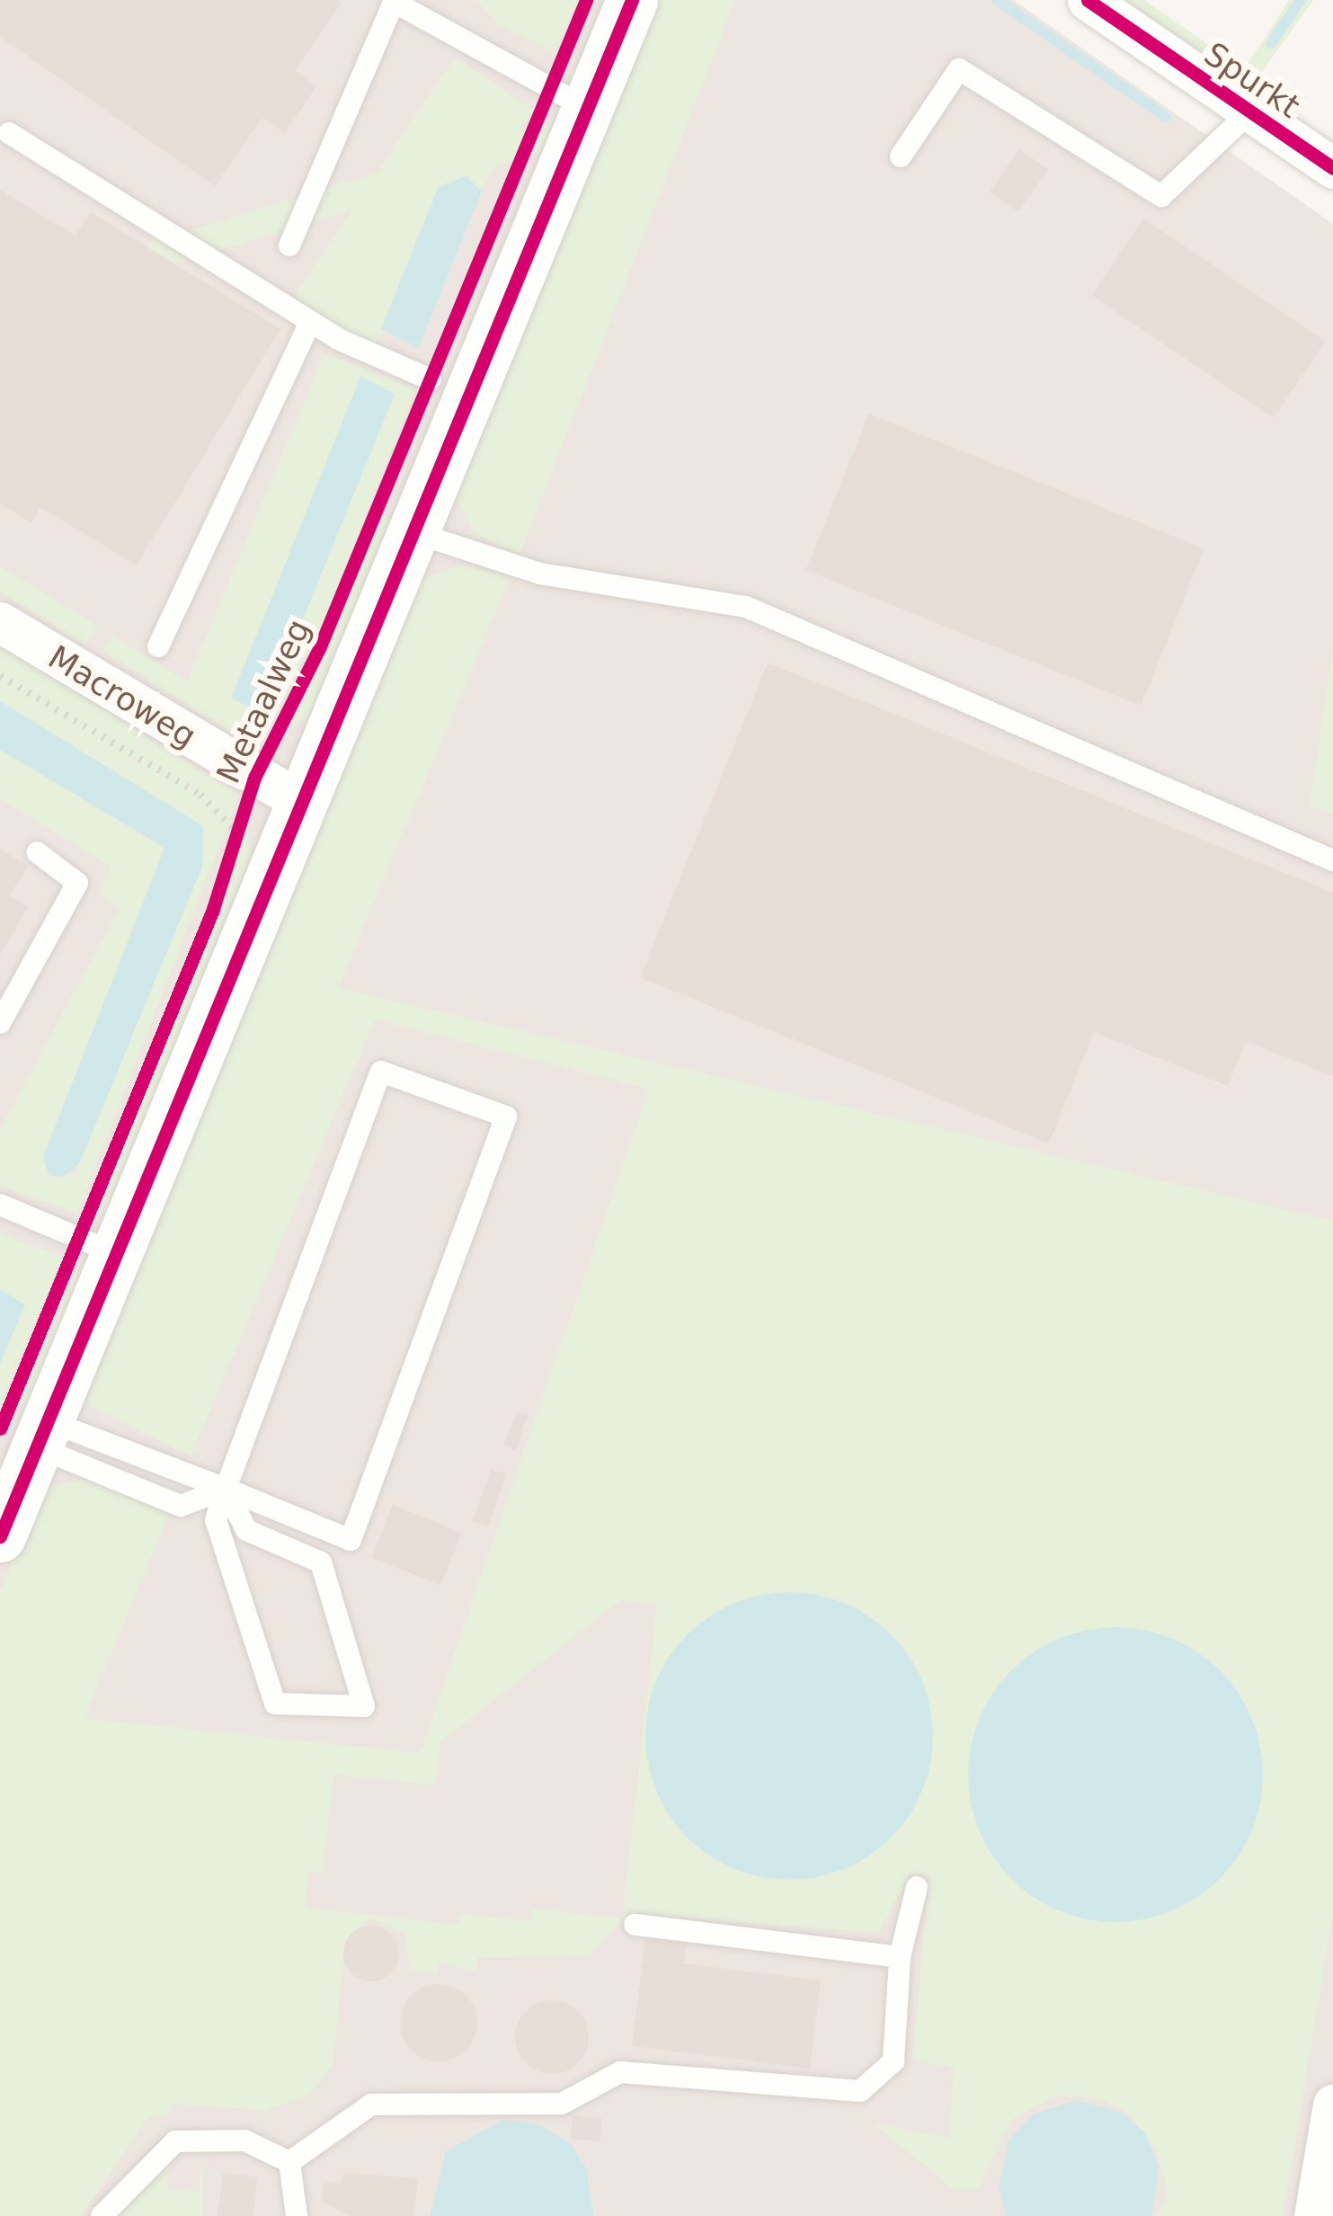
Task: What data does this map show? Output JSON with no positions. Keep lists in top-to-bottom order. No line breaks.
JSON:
{"streets":{"street":["Spurkt","Macroweg"],"cycle path":["Metaalweg"]},"crossings":[["Macroweg","Metaalweg"]]}
